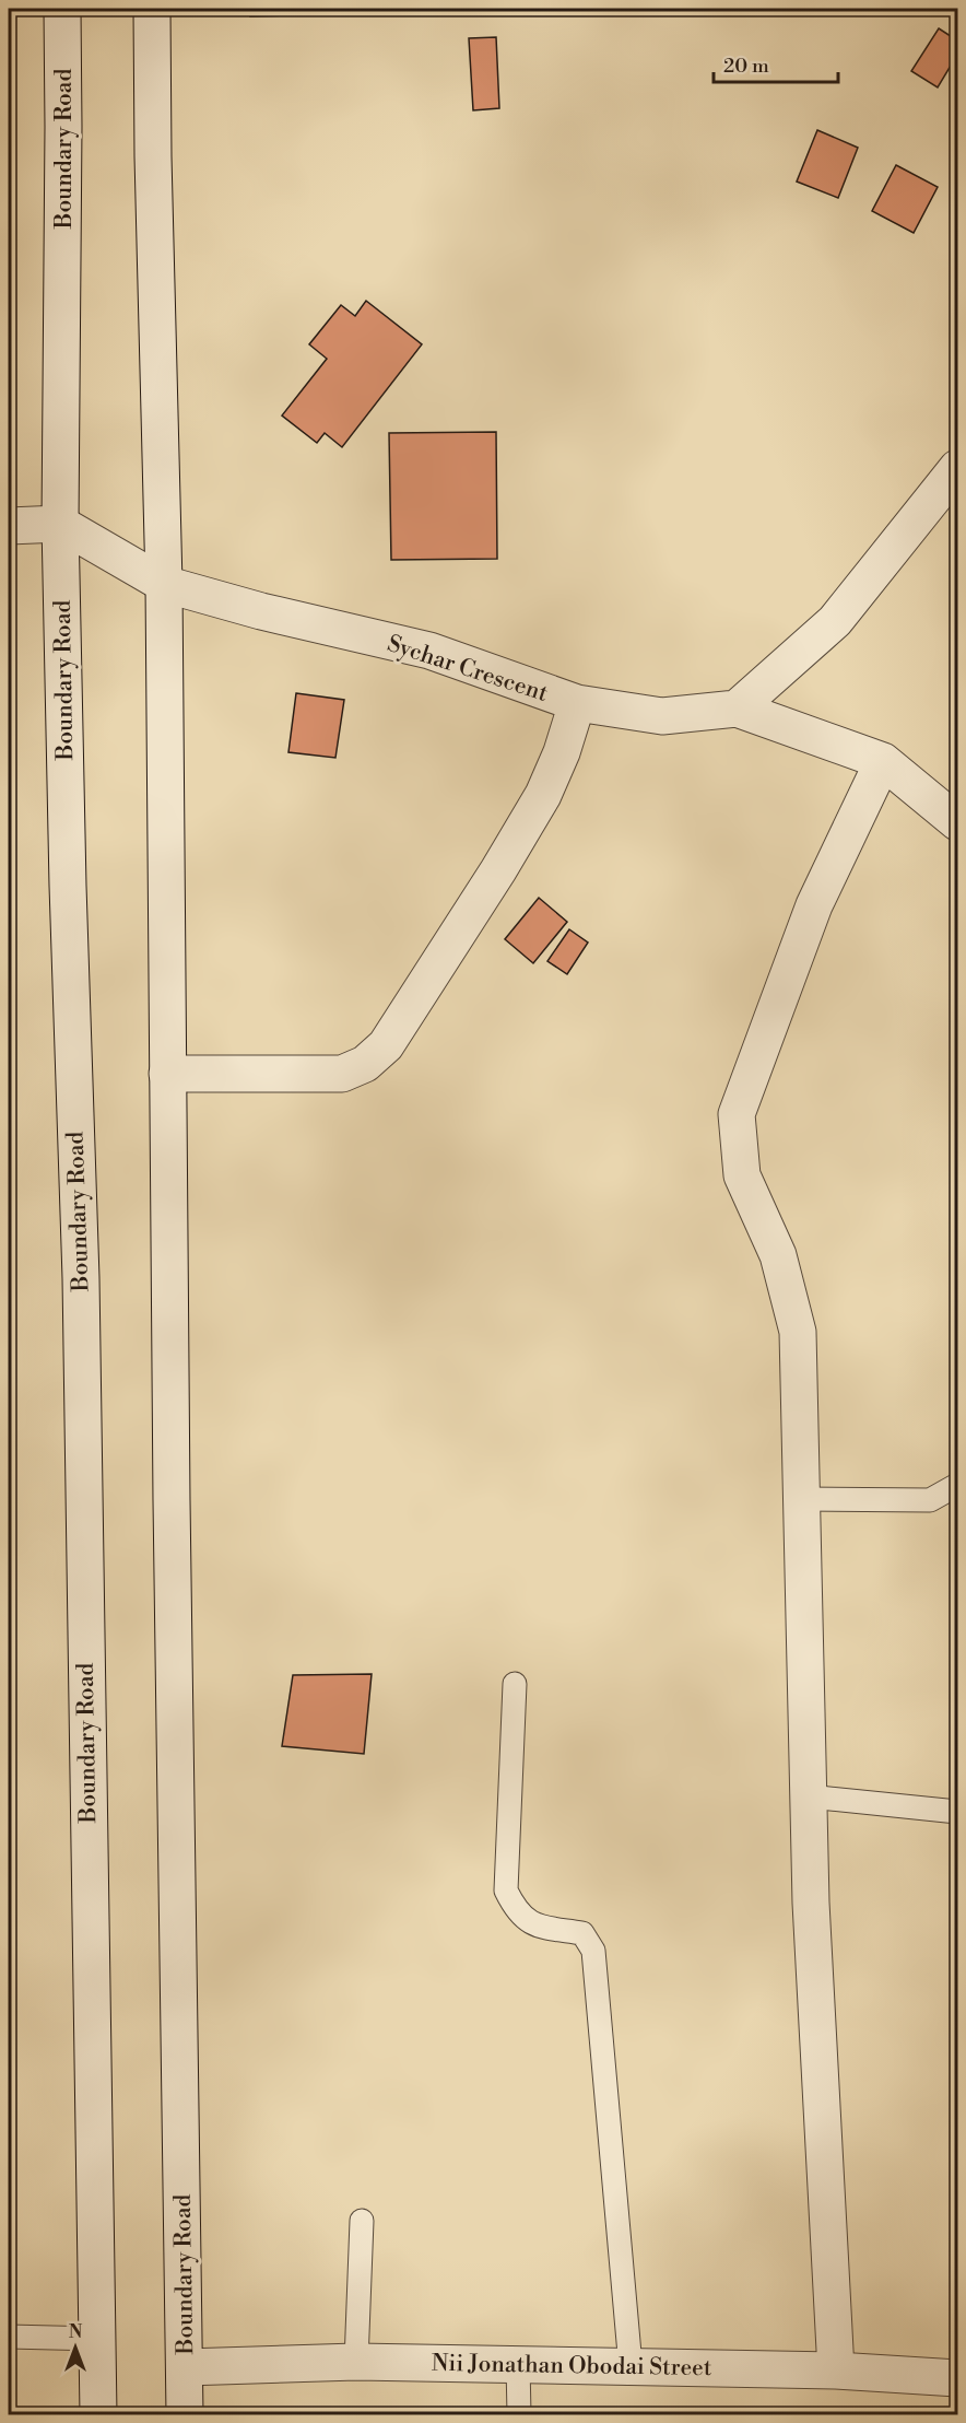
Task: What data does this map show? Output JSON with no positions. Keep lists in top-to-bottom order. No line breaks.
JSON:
{"streets":{"main road":["Boundary Road","Sychar Crescent","Nii Jonathan Obodai Street"]},"crossings":[["Boundary Road","Sychar Crescent"],["Boundary Road","Nii Jonathan Obodai Street"]],"scale_bar":"20 m","north":"top"}
